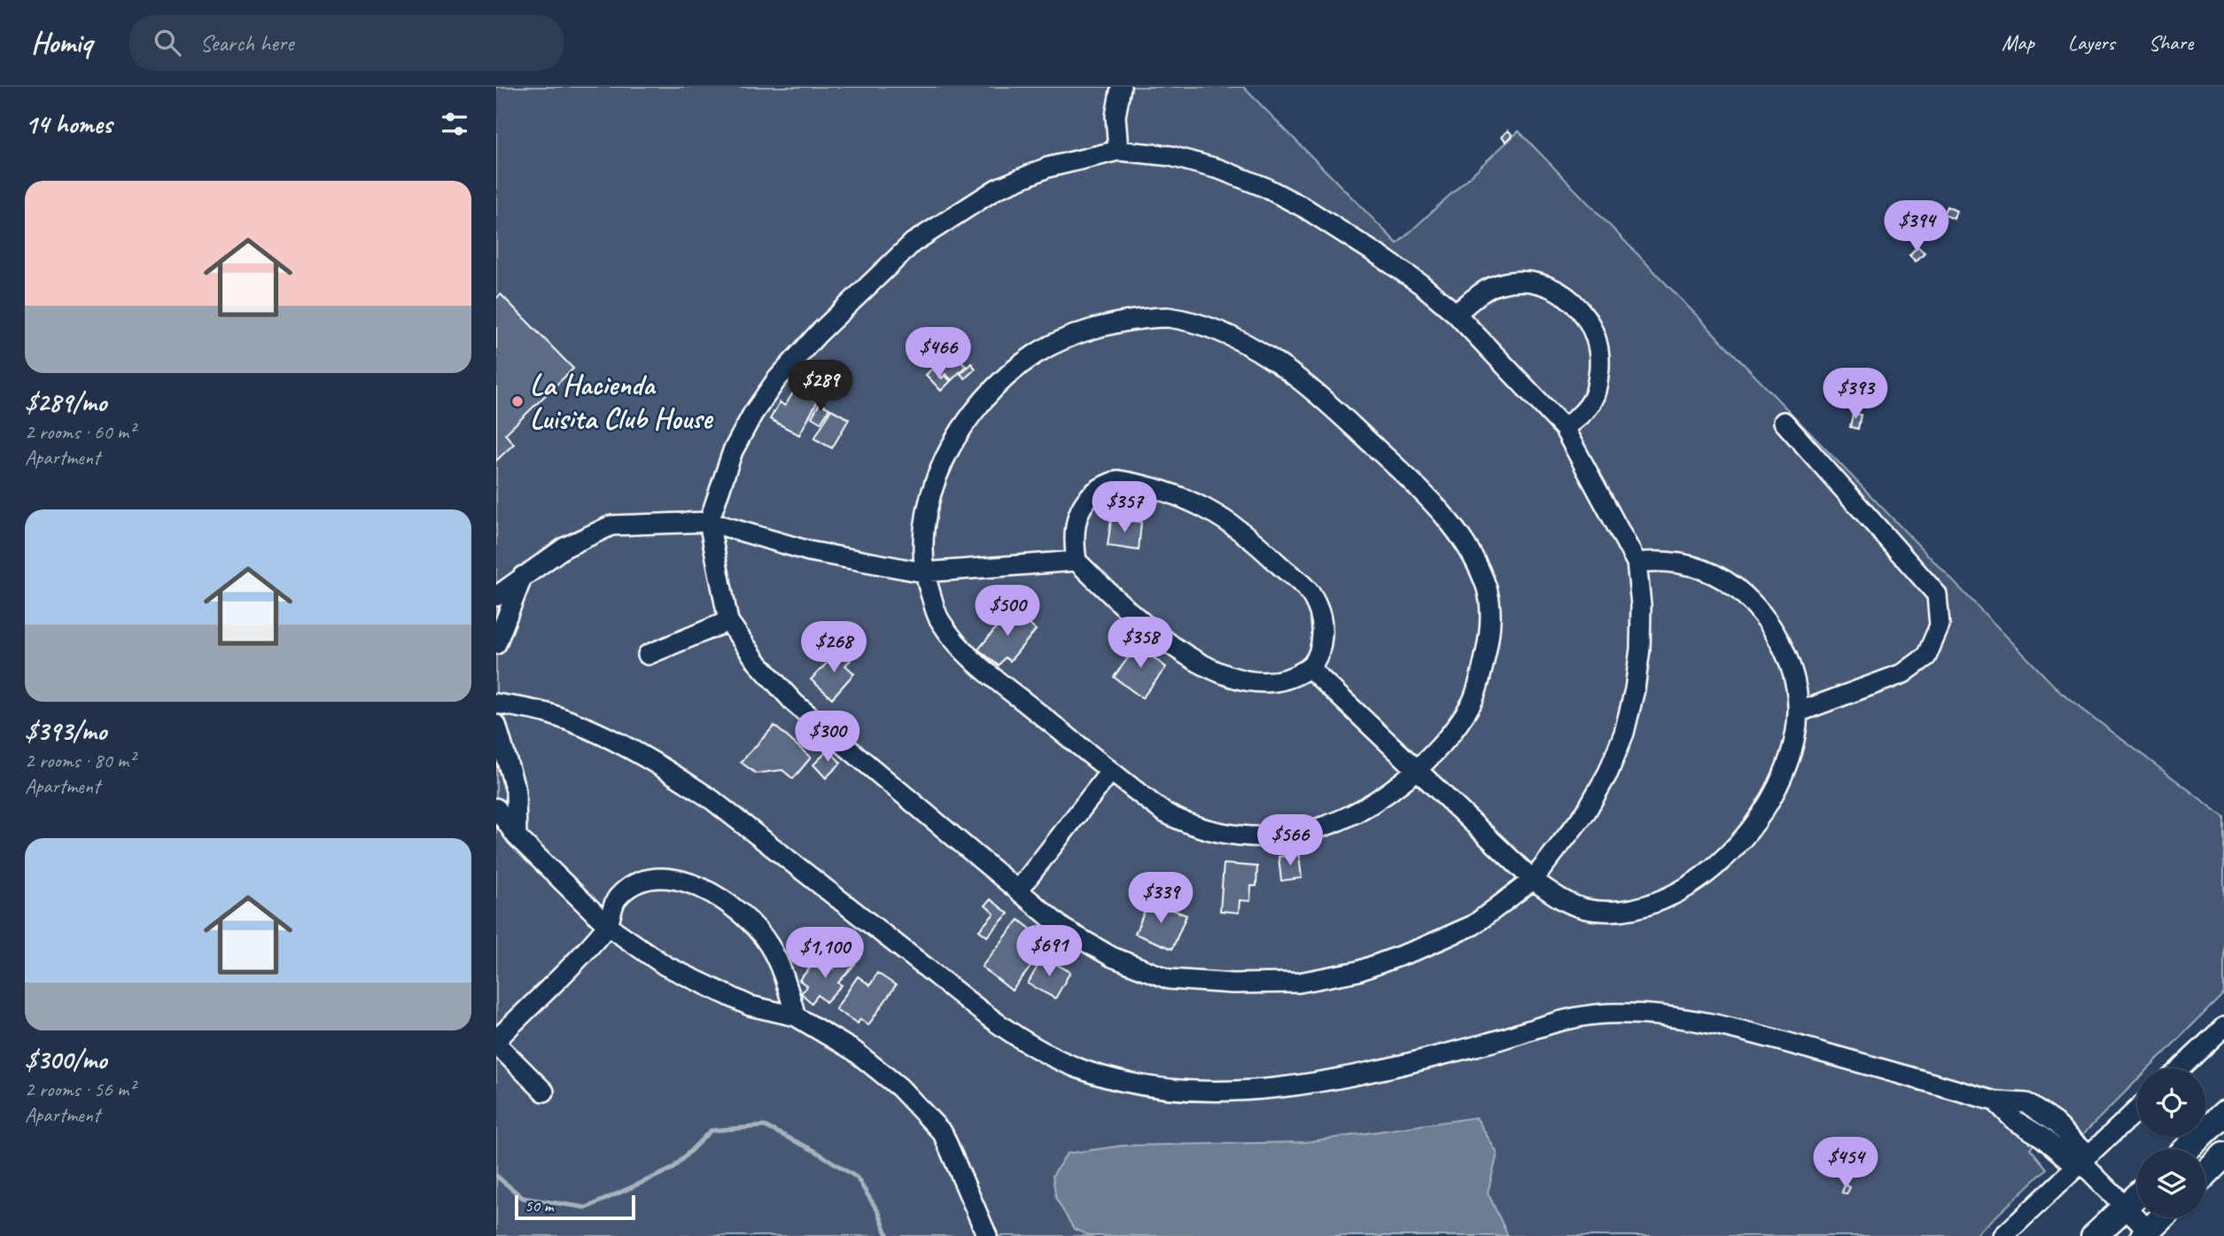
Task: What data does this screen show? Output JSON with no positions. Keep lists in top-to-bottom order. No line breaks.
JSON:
{"places":["La Hacienda Luisita Club House"],"scale_bar":"50 m","page":{"header":"Homiq","search":"Search here","nav":["Map","Layers","Share"],"heading":"14 homes","list":[{"name":"$289/mo","note":"2 rooms · 60 m² · Apartment"},{"name":"$393/mo","note":"2 rooms · 80 m² · Apartment"},{"name":"$300/mo","note":"2 rooms · 56 m² · Apartment"}],"price":["$394","$466","$289","$393","$357","$500","$358","$268","$300","$566","$339","$691","$1,100","$454"],"scale":"50 m"}}
